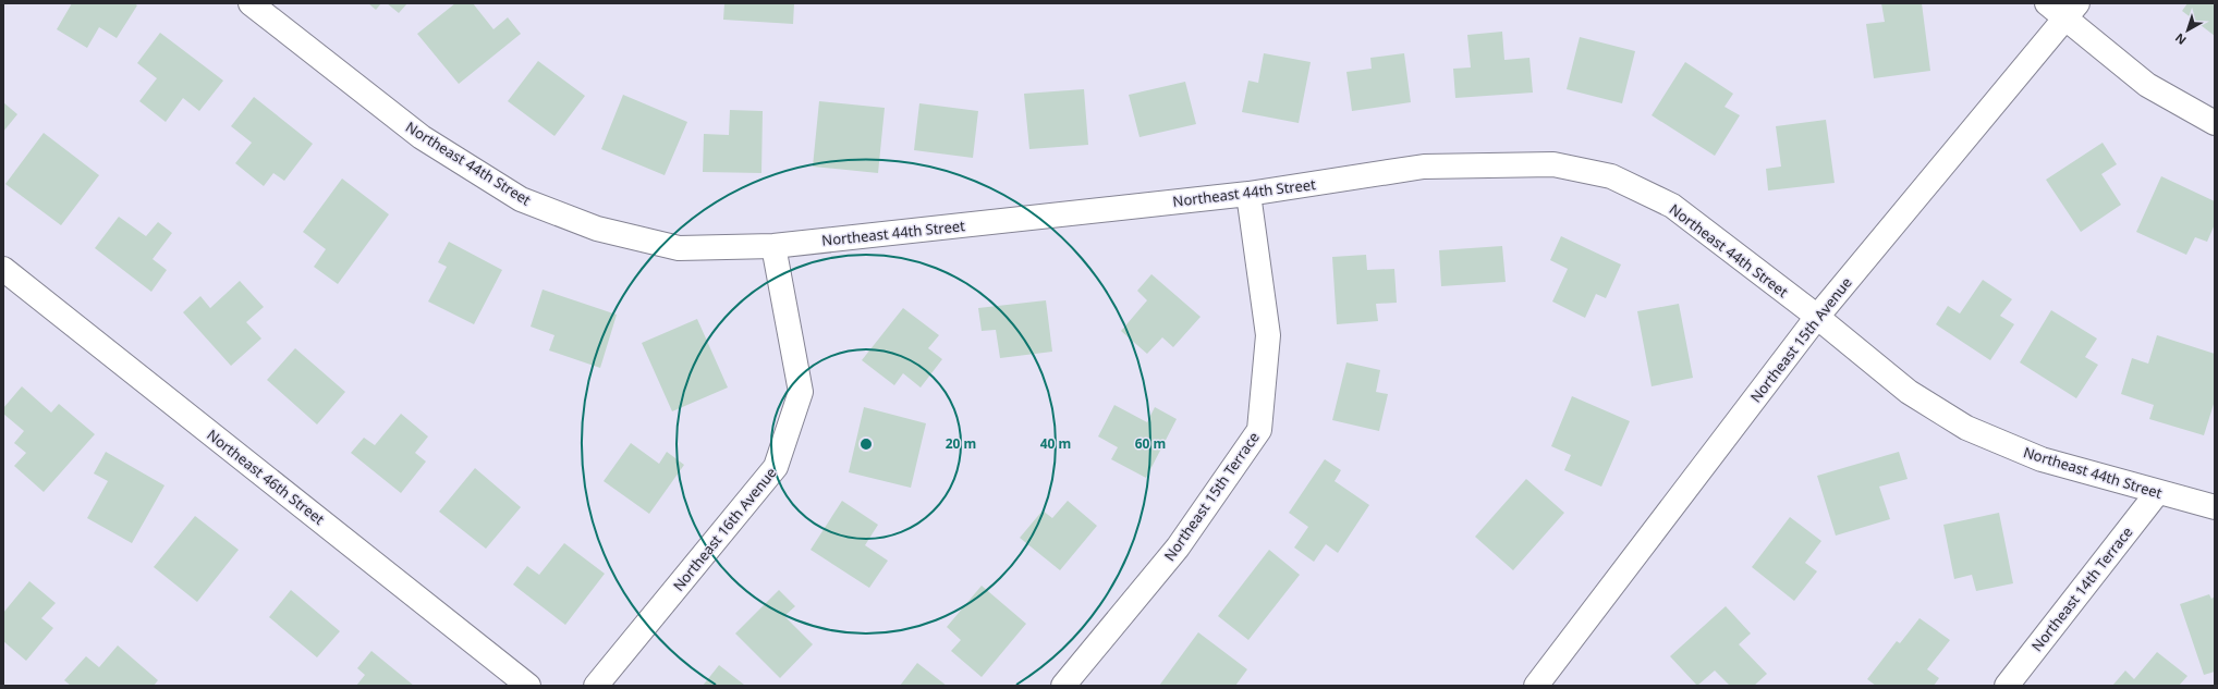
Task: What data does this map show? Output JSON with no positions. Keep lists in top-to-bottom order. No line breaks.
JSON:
{"streets":{"street":["Northeast 44th Street","Northeast 15th Avenue","Northeast 46th Street","Northeast 15th Terrace","Northeast 16th Avenue","Northeast 14th Terrace"]},"crossings":[["Northeast 44th Street","Northeast 15th Avenue"],["Northeast 44th Street","Northeast 15th Terrace"],["Northeast 44th Street","Northeast 16th Avenue"],["Northeast 44th Street","Northeast 14th Terrace"]],"north":"bottom left","rings":["20 m","40 m","60 m"]}
